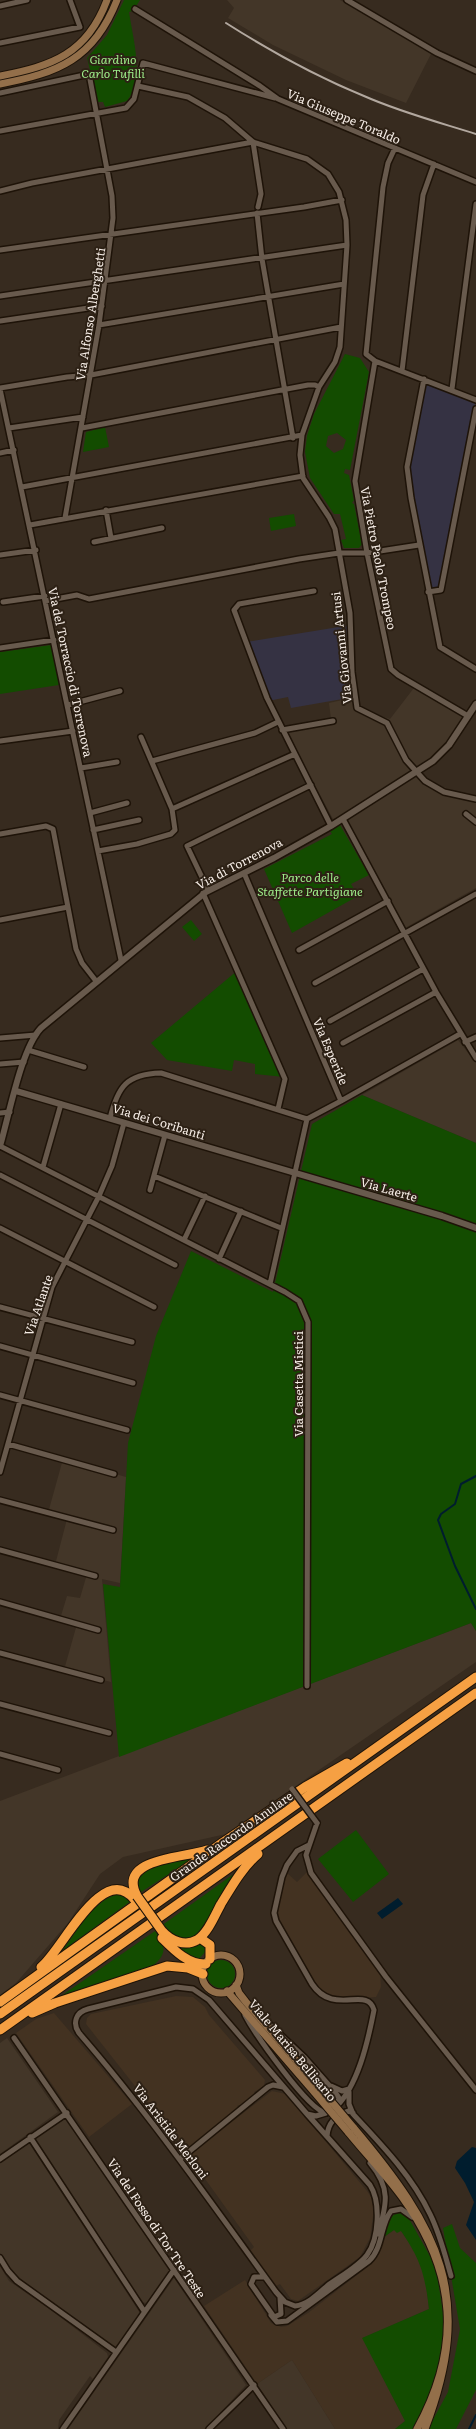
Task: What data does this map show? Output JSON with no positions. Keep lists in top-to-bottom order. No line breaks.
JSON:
{"streets":{"highway":["Grande Raccordo Anulare"],"main road":["Viale Marisa Bellisario"],"street":["Via Giuseppe Toraldo","Via Alfonso Alberghetti","Via Pietro Paolo Trompeo","Via Giovanni Artusi","Via del Torraccio di Torrenova","Via di Torrenova","Via Esperide","Via dei Coribanti","Via Laerte","Via Atlante","Via Casetta Mistici","Via Aristide Merloni","Via del Fosso di Tor Tre Teste"]},"crossings":[["Via Pietro Paolo Trompeo","Via di Torrenova"],["Via Giovanni Artusi","Via di Torrenova"],["Via del Torraccio di Torrenova","Via di Torrenova"],["Via di Torrenova","Via Esperide"],["Via di Torrenova","Via dei Coribanti"],["Via di Torrenova","Via Casetta Mistici"],["Via dei Coribanti","Via Laerte"],["Via dei Coribanti","Via Atlante"],["Via Atlante","Via Casetta Mistici"]],"parks":["Giardino Carlo Tufilli","Parco delle Staffette Partigiane"]}
